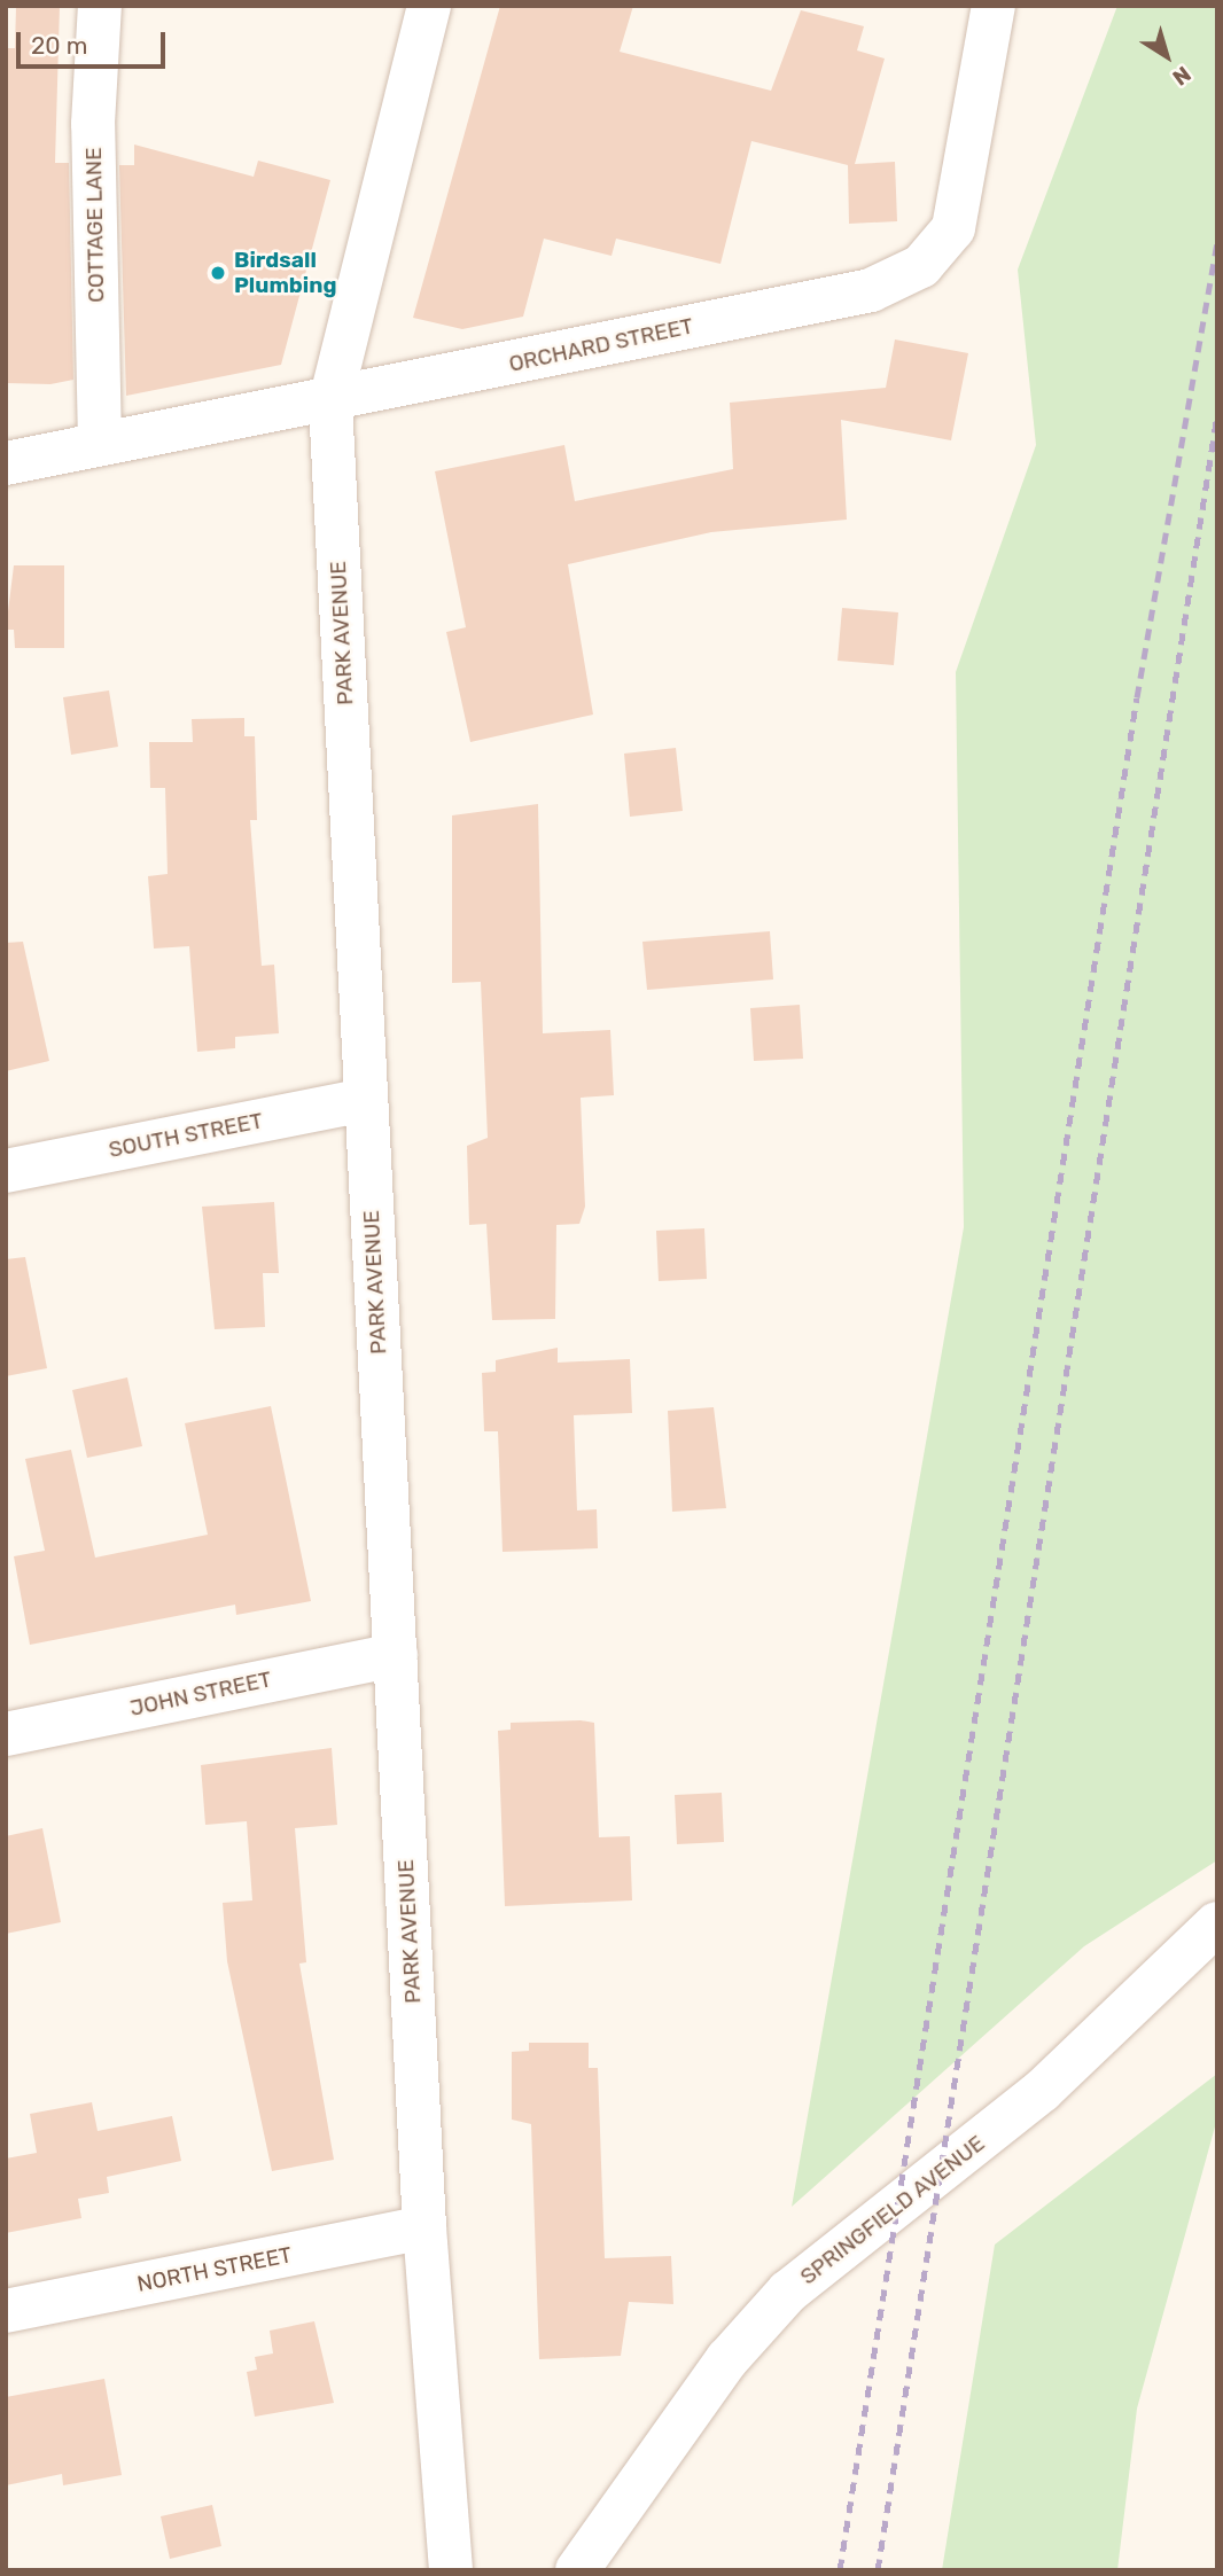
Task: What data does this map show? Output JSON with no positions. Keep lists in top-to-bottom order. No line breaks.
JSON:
{"streets":{"street":["COTTAGE LANE","ORCHARD STREET","PARK AVENUE","SOUTH STREET","JOHN STREET","SPRINGFIELD AVENUE","NORTH STREET"]},"crossings":[["COTTAGE LANE","ORCHARD STREET"],["ORCHARD STREET","PARK AVENUE"],["PARK AVENUE","SOUTH STREET"],["PARK AVENUE","JOHN STREET"],["PARK AVENUE","NORTH STREET"]],"places":["Birdsall Plumbing"],"scale_bar":"20 m","north":"bottom right"}
